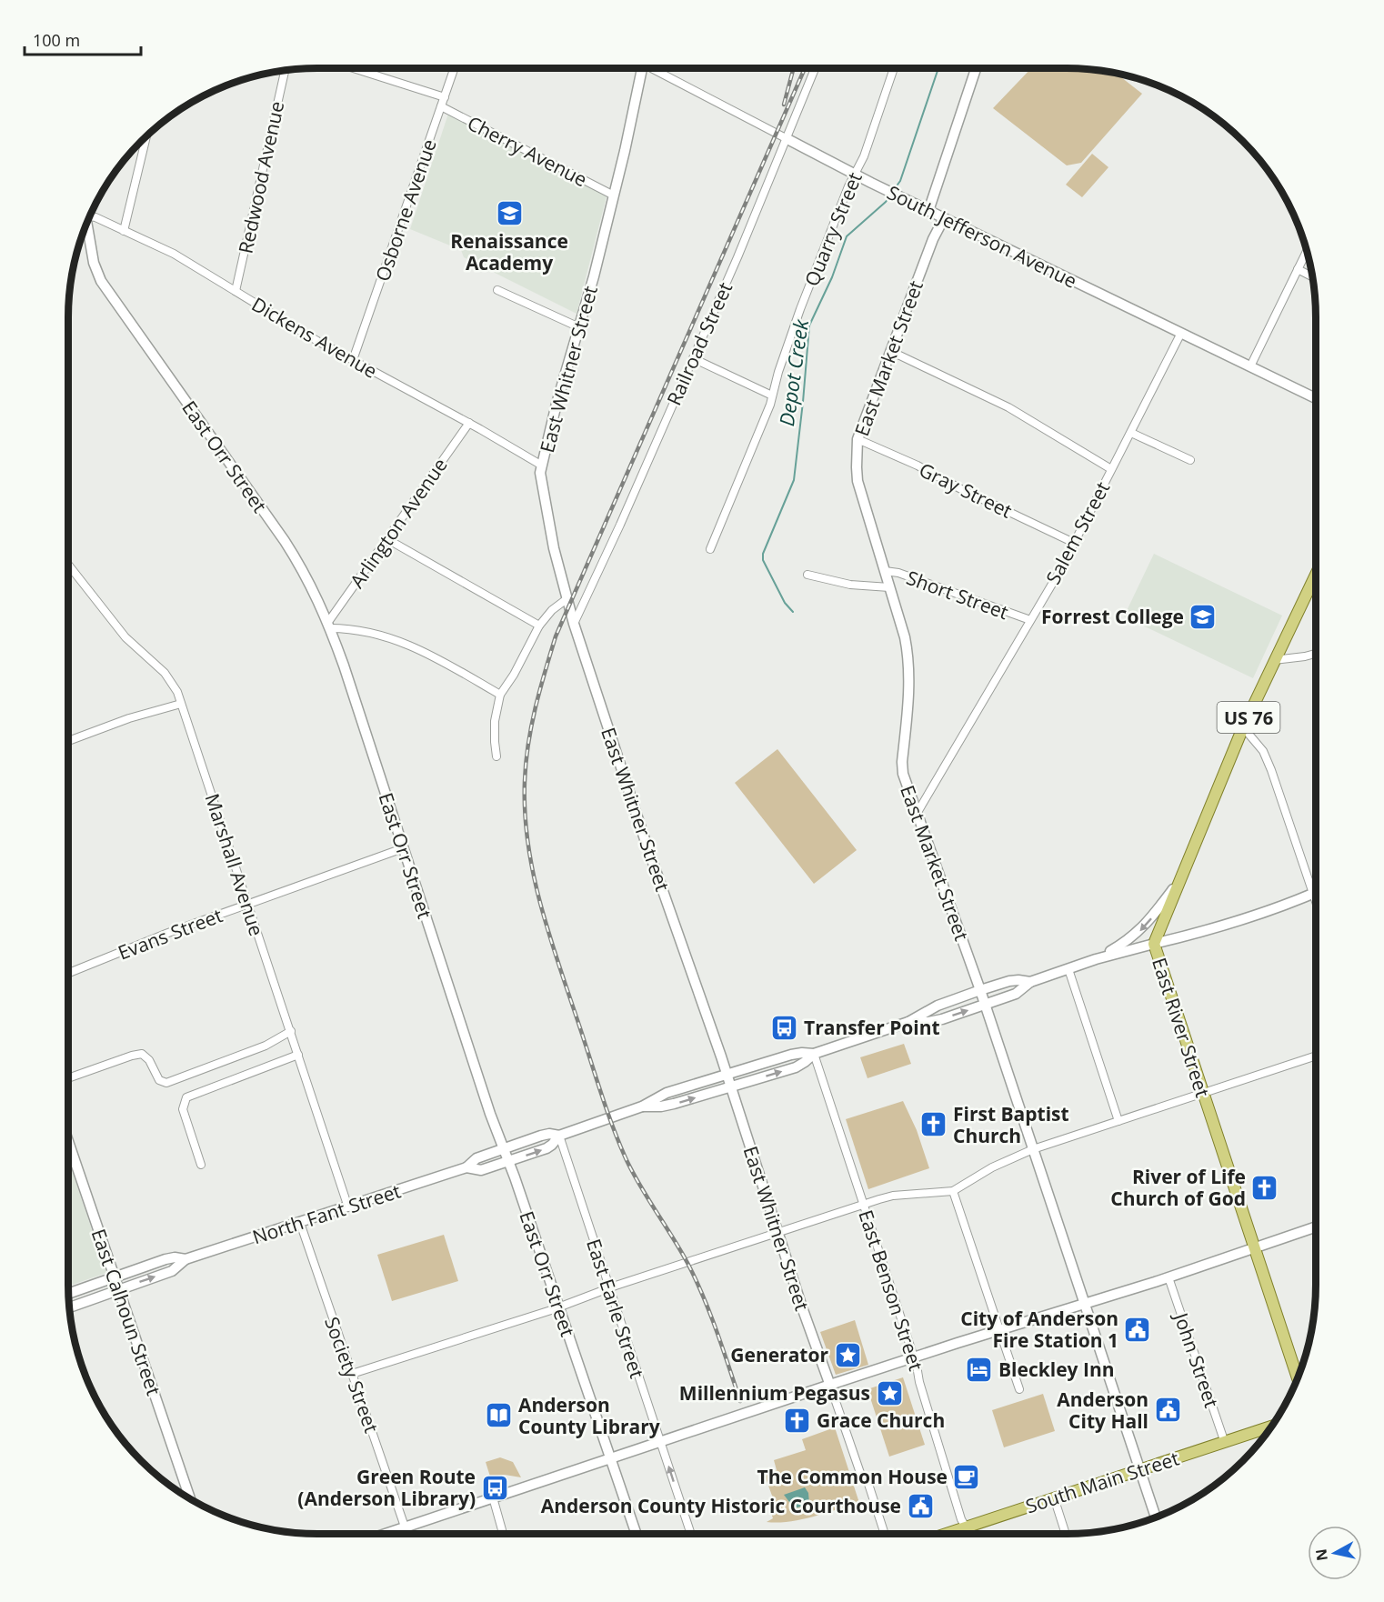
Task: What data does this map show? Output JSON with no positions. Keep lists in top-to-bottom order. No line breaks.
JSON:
{"streets":{"main road":["US 76","East River Street","South Main Street"],"street":["Cherry Avenue","Redwood Avenue","Osborne Avenue","Quarry Street","South Jefferson Avenue","Dickens Avenue","Railroad Street","East Market Street","East Whitner Street","East Orr Street","Gray Street","Arlington Avenue","Salem Street","Short Street","Marshall Avenue","Evans Street","North Fant Street","East Benson Street","East Earle Street","East Calhoun Street","John Street","Society Street"]},"crossings":[["Cherry Avenue","Osborne Avenue"],["Cherry Avenue","East Whitner Street"],["Redwood Avenue","Dickens Avenue"],["Osborne Avenue","Dickens Avenue"],["Quarry Street","South Jefferson Avenue"],["South Jefferson Avenue","Railroad Street"],["South Jefferson Avenue","East Market Street"],["South Jefferson Avenue","Salem Street"],["Dickens Avenue","East Whitner Street"],["Dickens Avenue","Arlington Avenue"],["Railroad Street","East Whitner Street"],["East Market Street","Gray Street"],["East Market Street","Salem Street"],["East Market Street","Short Street"],["East Market Street","South Main Street"],["East Whitner Street","North Fant Street"],["East Orr Street","Arlington Avenue"],["East Orr Street","Evans Street"],["East Orr Street","North Fant Street"],["Gray Street","Salem Street"],["Salem Street","Short Street"],["Marshall Avenue","Evans Street"],["Marshall Avenue","North Fant Street"],["North Fant Street","East Benson Street"],["North Fant Street","East Earle Street"],["North Fant Street","East Calhoun Street"],["North Fant Street","Society Street"],["East Benson Street","South Main Street"],["John Street","South Main Street"]],"water":["Depot Creek"],"places":{"school or university":["Renaissance Academy","Forrest College"],"bus stop":["Transfer Point","Green Route (Anderson Library)"],"church":["First Baptist Church","River of Life Church of God","Grace Church"],"public building":["City of Anderson Fire Station 1","Anderson City Hall","Anderson County Historic Courthouse"],"place":["Generator","Millennium Pegasus"],"hotel":["Bleckley Inn"],"library":["Anderson County Library"],"cafe":["The Common House"]},"scale_bar":"100 m","north":"left"}
